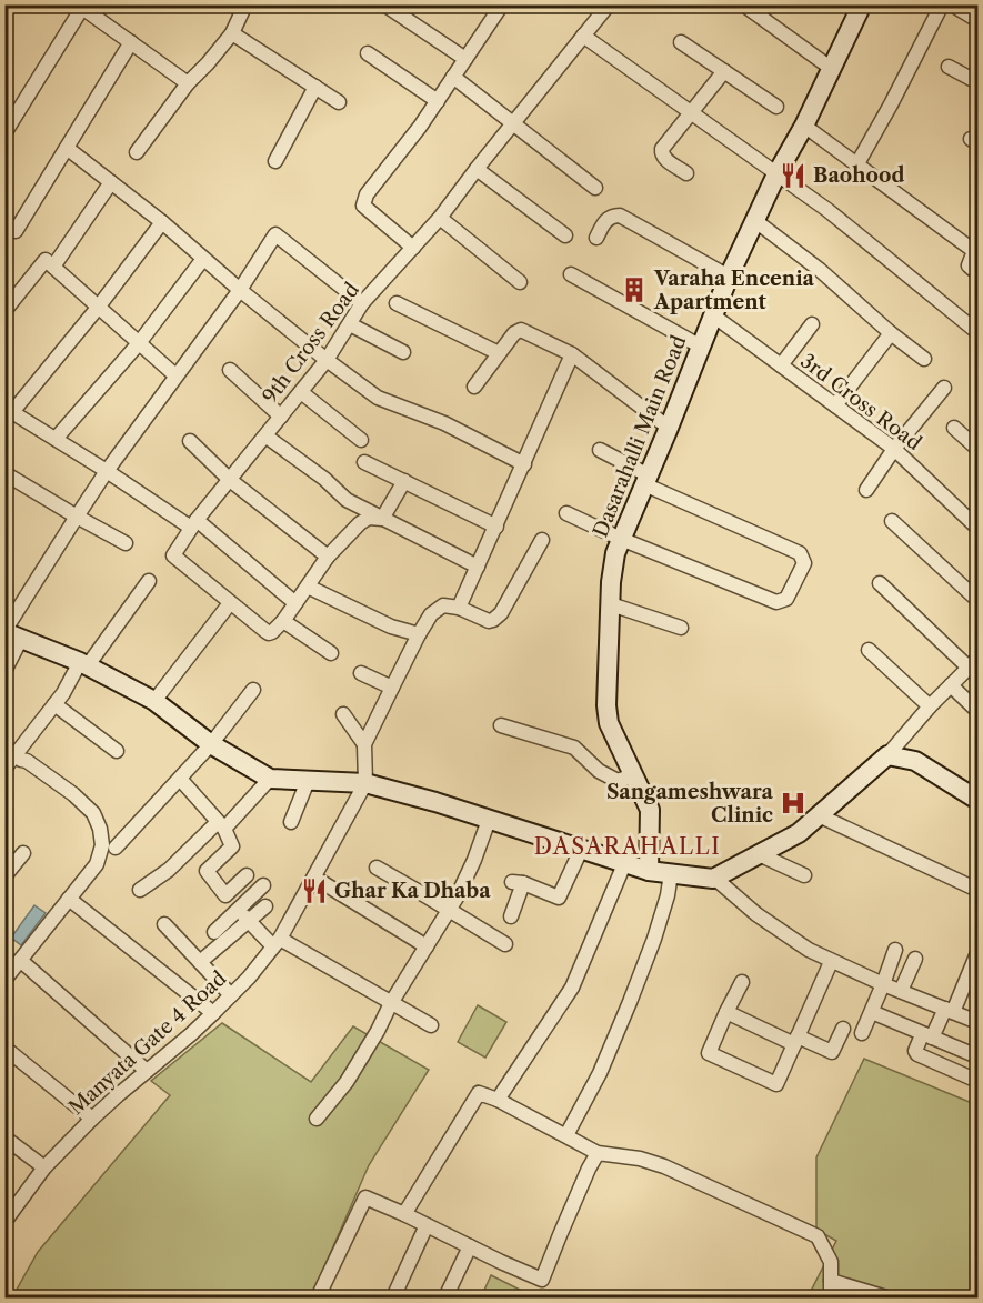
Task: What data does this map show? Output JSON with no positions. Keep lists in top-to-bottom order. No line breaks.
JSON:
{"streets":{"street":["9th Cross Road","3rd Cross Road","Dasarahalli Main Road","Manyata Gate 4 Road"]},"crossings":[["3rd Cross Road","Dasarahalli Main Road"]],"districts":["DASARAHALLI"],"places":{"restaurant":["Baohood","Ghar Ka Dhaba"],"building":["Varaha Encenia Apartment"],"hospital":["Sangameshwara Clinic"]}}
